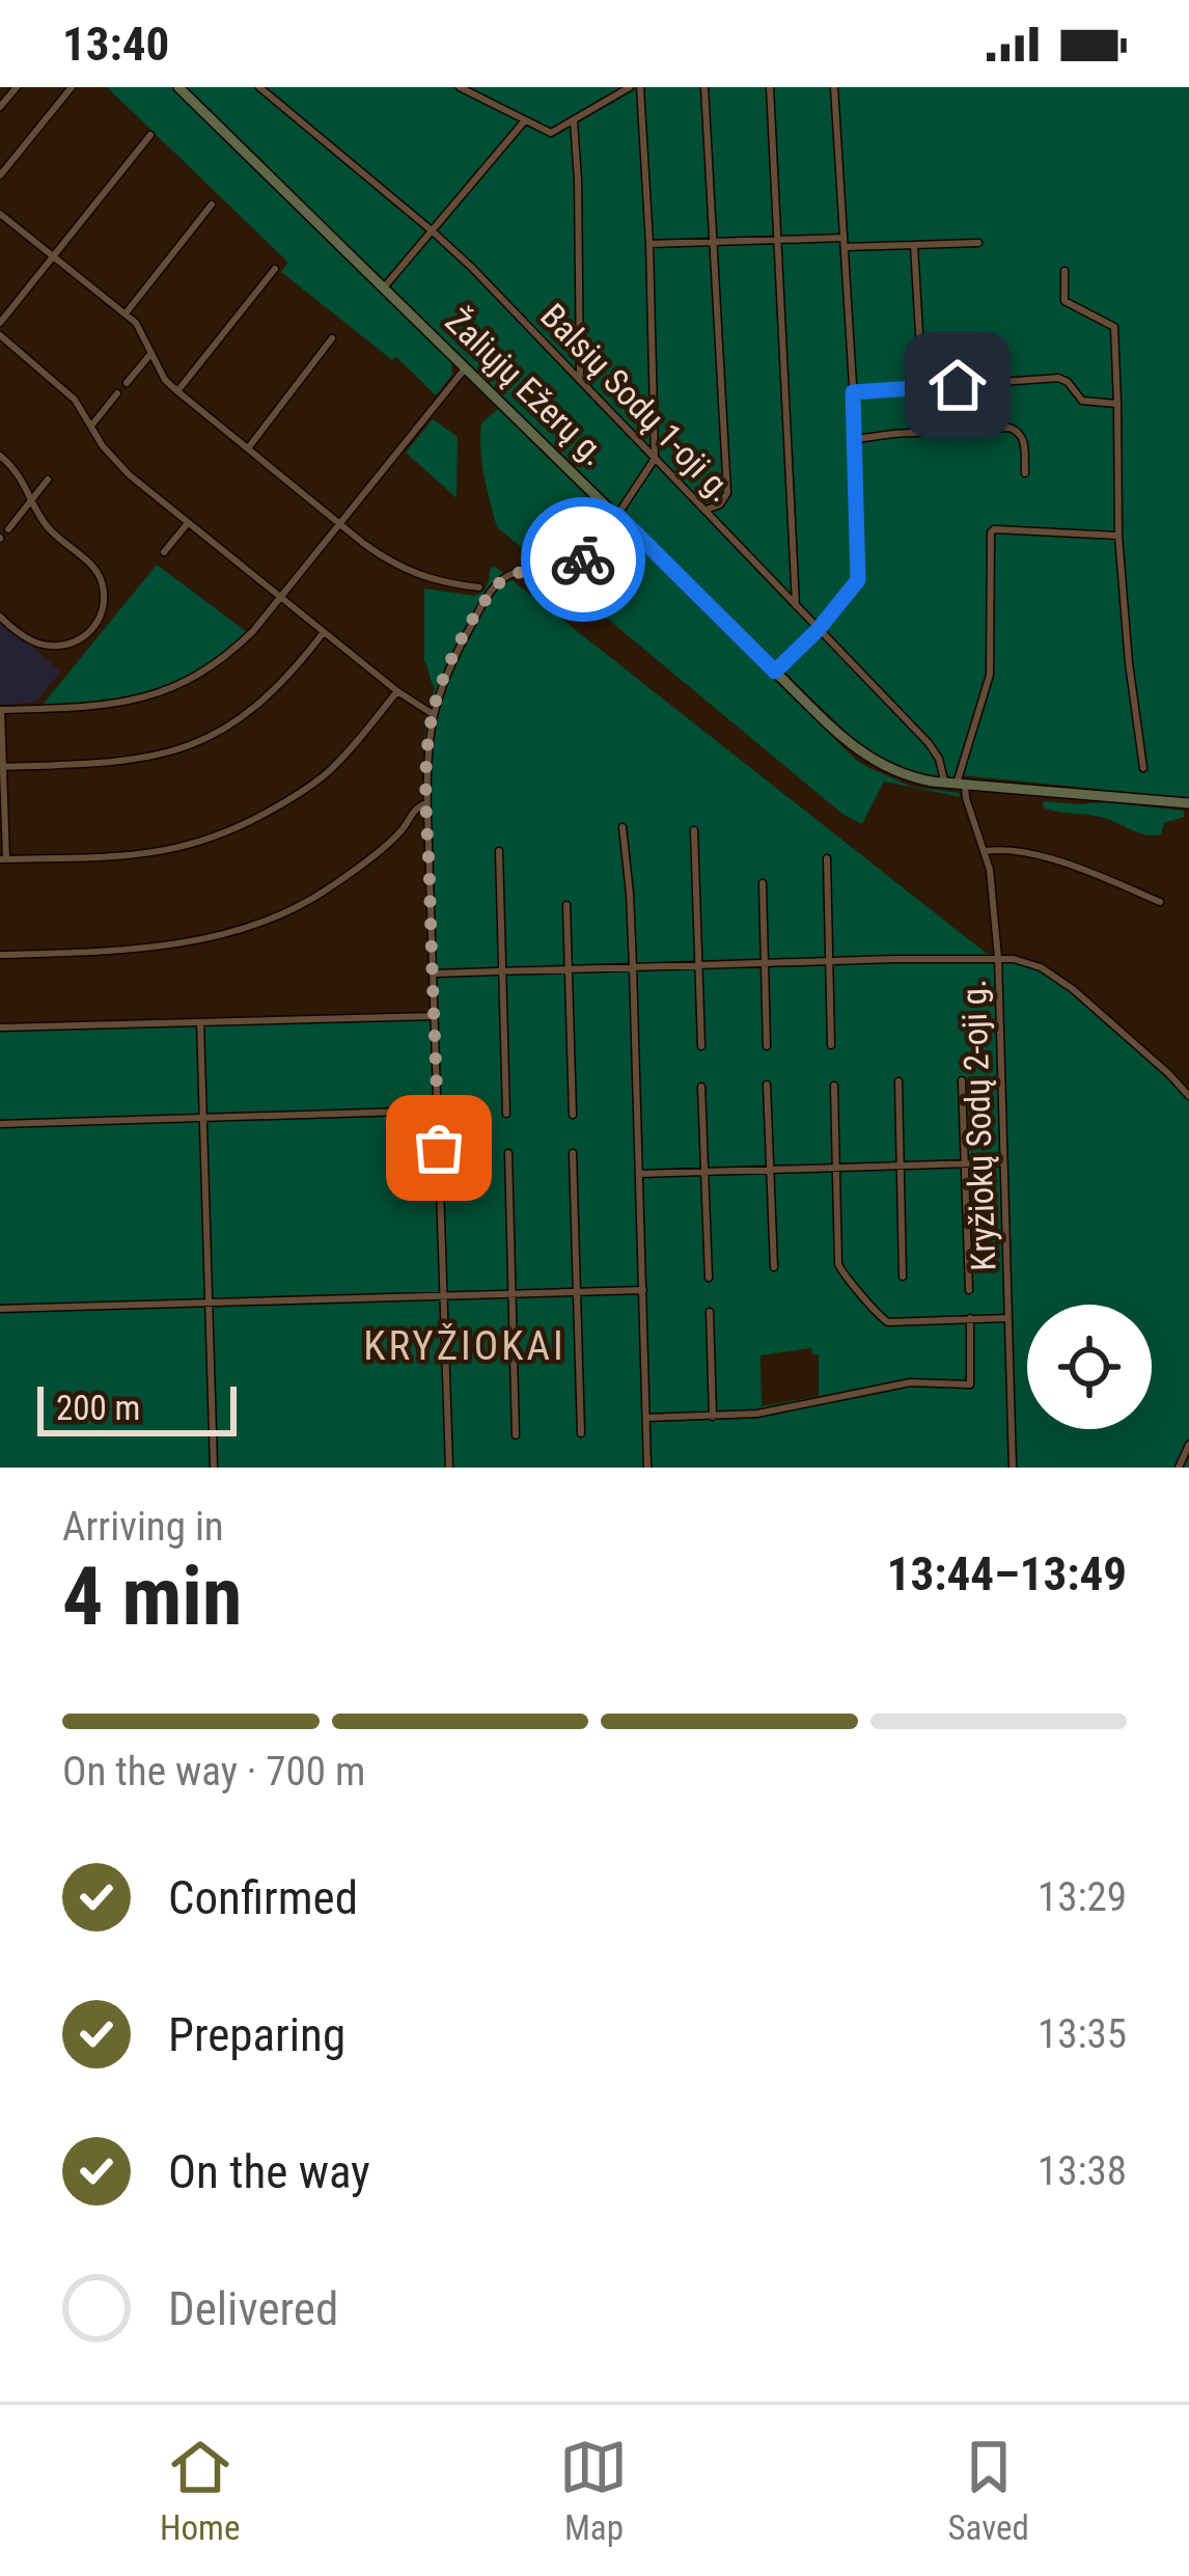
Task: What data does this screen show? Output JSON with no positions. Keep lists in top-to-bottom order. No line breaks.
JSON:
{"streets":{"main road":["Žaliųjų Ežerų g."],"street":["Balsių Sodų 1-oji g.","Kryžiokų Sodų 2-oji g."]},"crossings":[["Žaliųjų Ežerų g.","Balsių Sodų 1-oji g."],["Žaliųjų Ežerų g.","Kryžiokų Sodų 2-oji g."],["Balsių Sodų 1-oji g.","Kryžiokų Sodų 2-oji g."]],"districts":["KRYŽIOKAI"],"scale_bar":"200 m","page":{"status":"13:40","scale":"200 m","heading":["4 min","Arriving in","13:44–13:49"],"bar":"On the way · 700 m","list":[["Confirmed","13:29"],["Preparing","13:35"],["On the way","13:38"],"Delivered"],"tabs":["Home","Map","Saved"]}}
